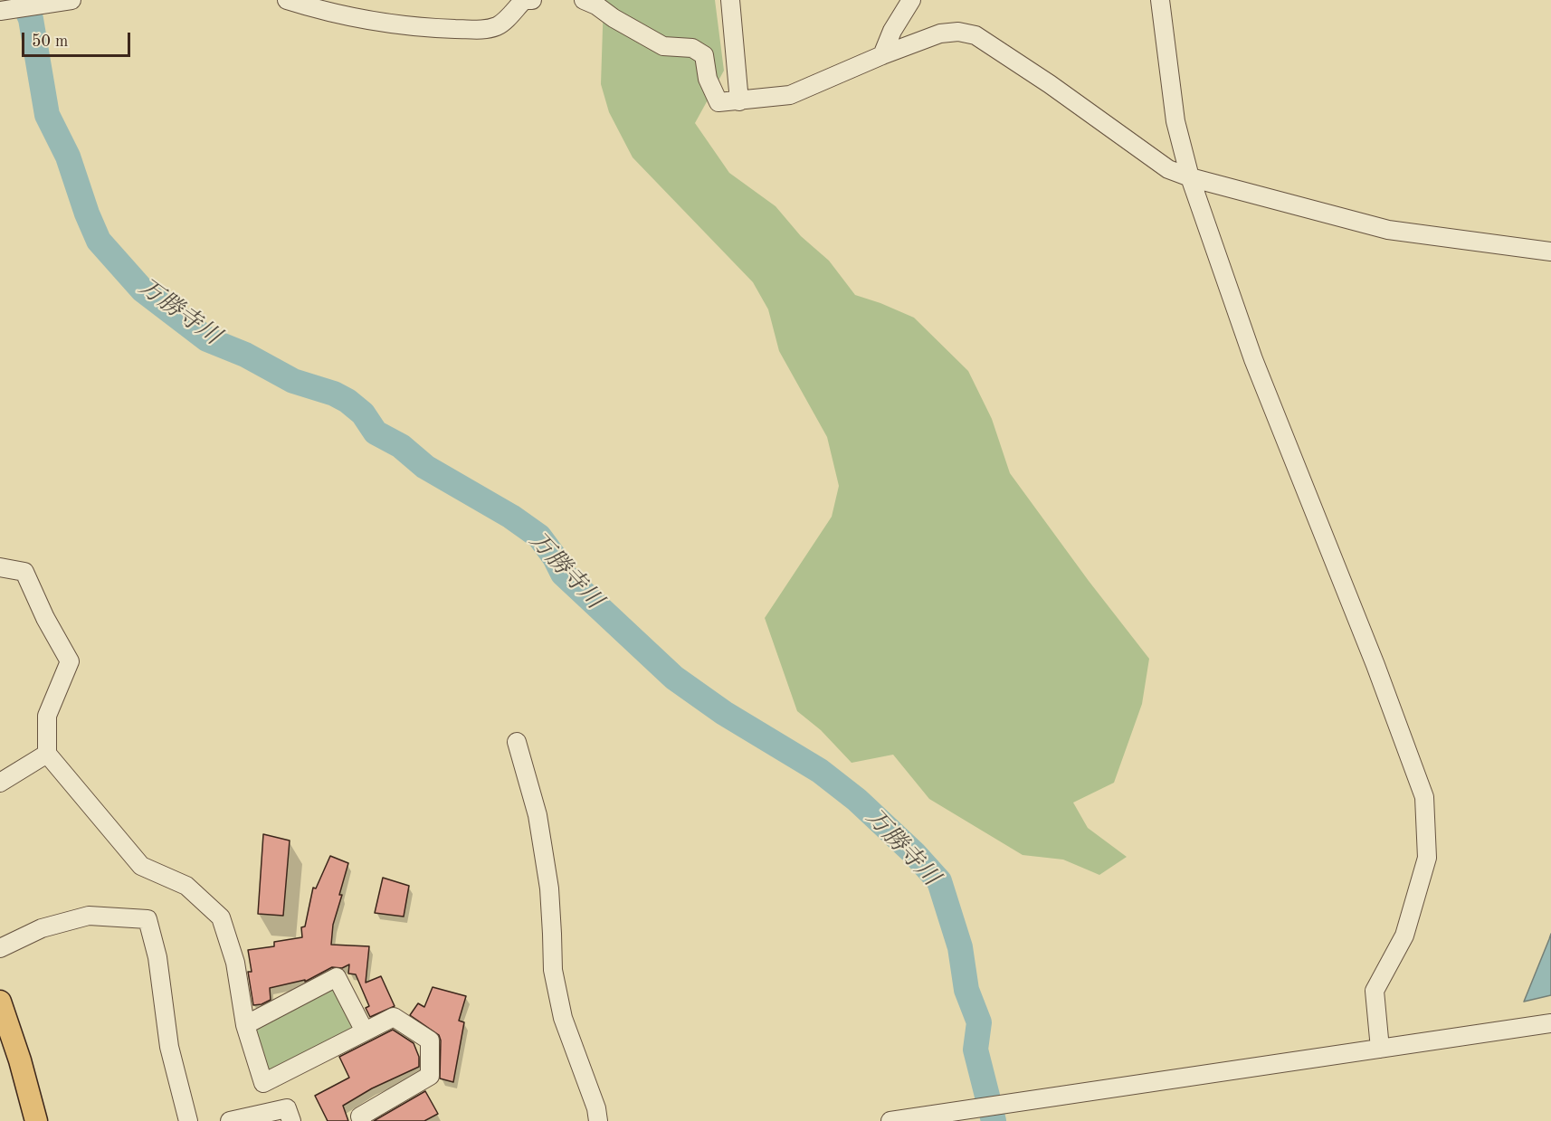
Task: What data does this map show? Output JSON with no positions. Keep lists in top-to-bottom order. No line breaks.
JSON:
{"water":["万勝寺川"],"scale_bar":"50 m"}
